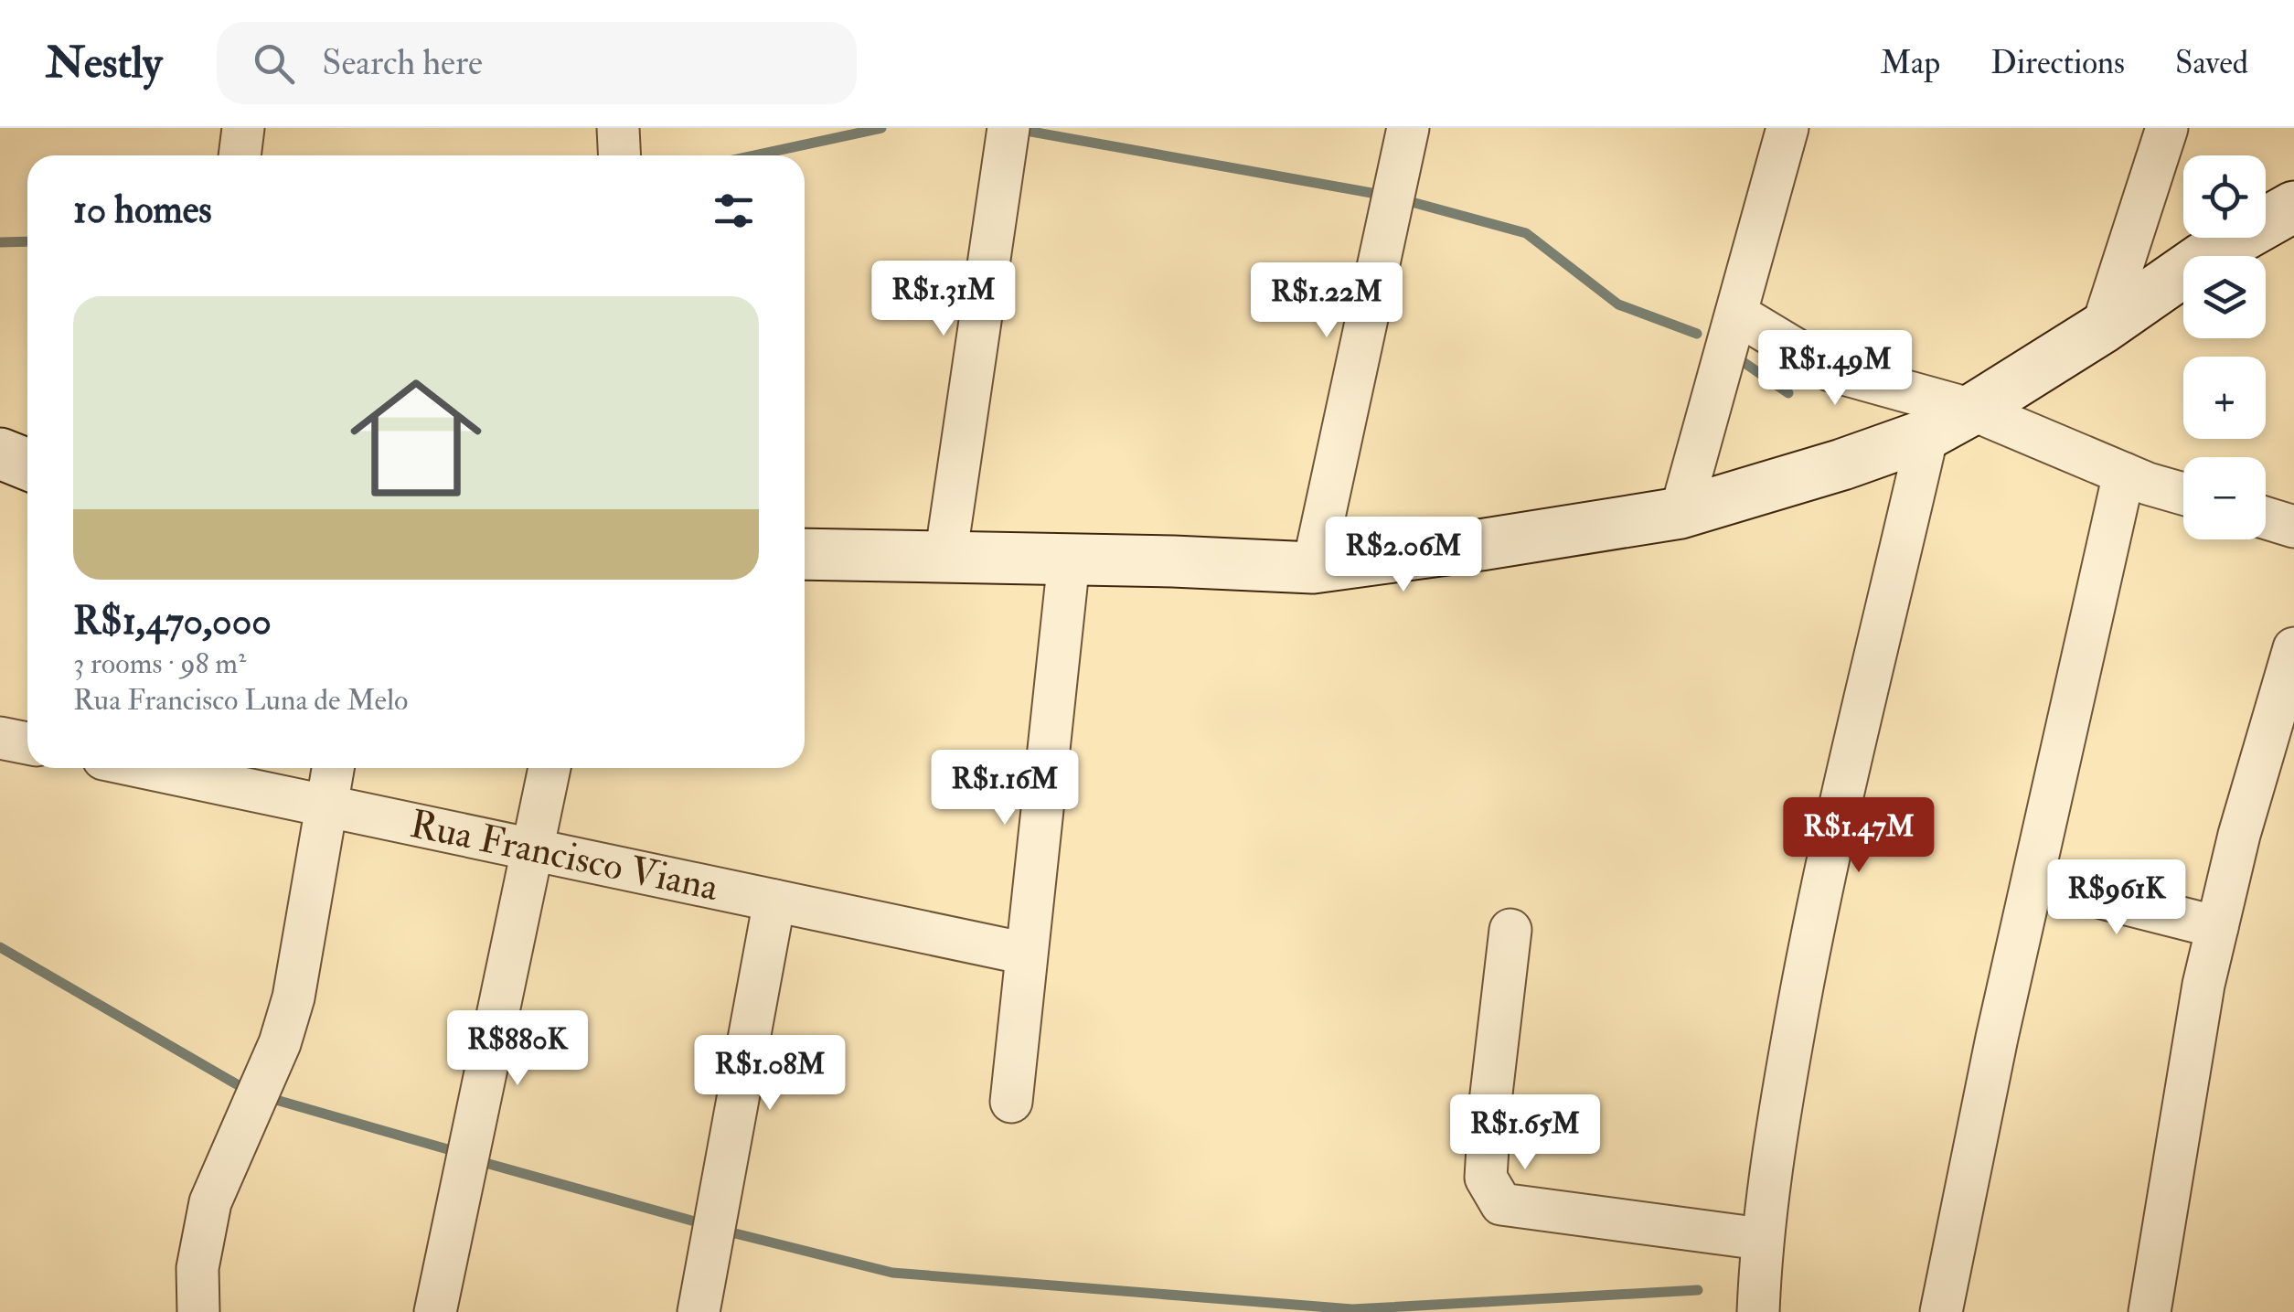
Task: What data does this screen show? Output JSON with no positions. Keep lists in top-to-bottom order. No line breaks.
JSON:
{"streets":{"street":["Rua Francisco Viana"]},"page":{"header":"Nestly","search":"Search here","nav":["Map","Directions","Saved"],"map_buttons":["+","−"],"heading":"10 homes","price":["R$1.31M","R$1.22M","R$1.49M","R$2.06M","R$1.16M","R$1.47M","R$961K","R$880K","R$1.08M","R$1.65M"],"list":[{"name":"R$1,470,000","note":"3 rooms · 98 m² · Rua Francisco Luna de Melo"}]}}
